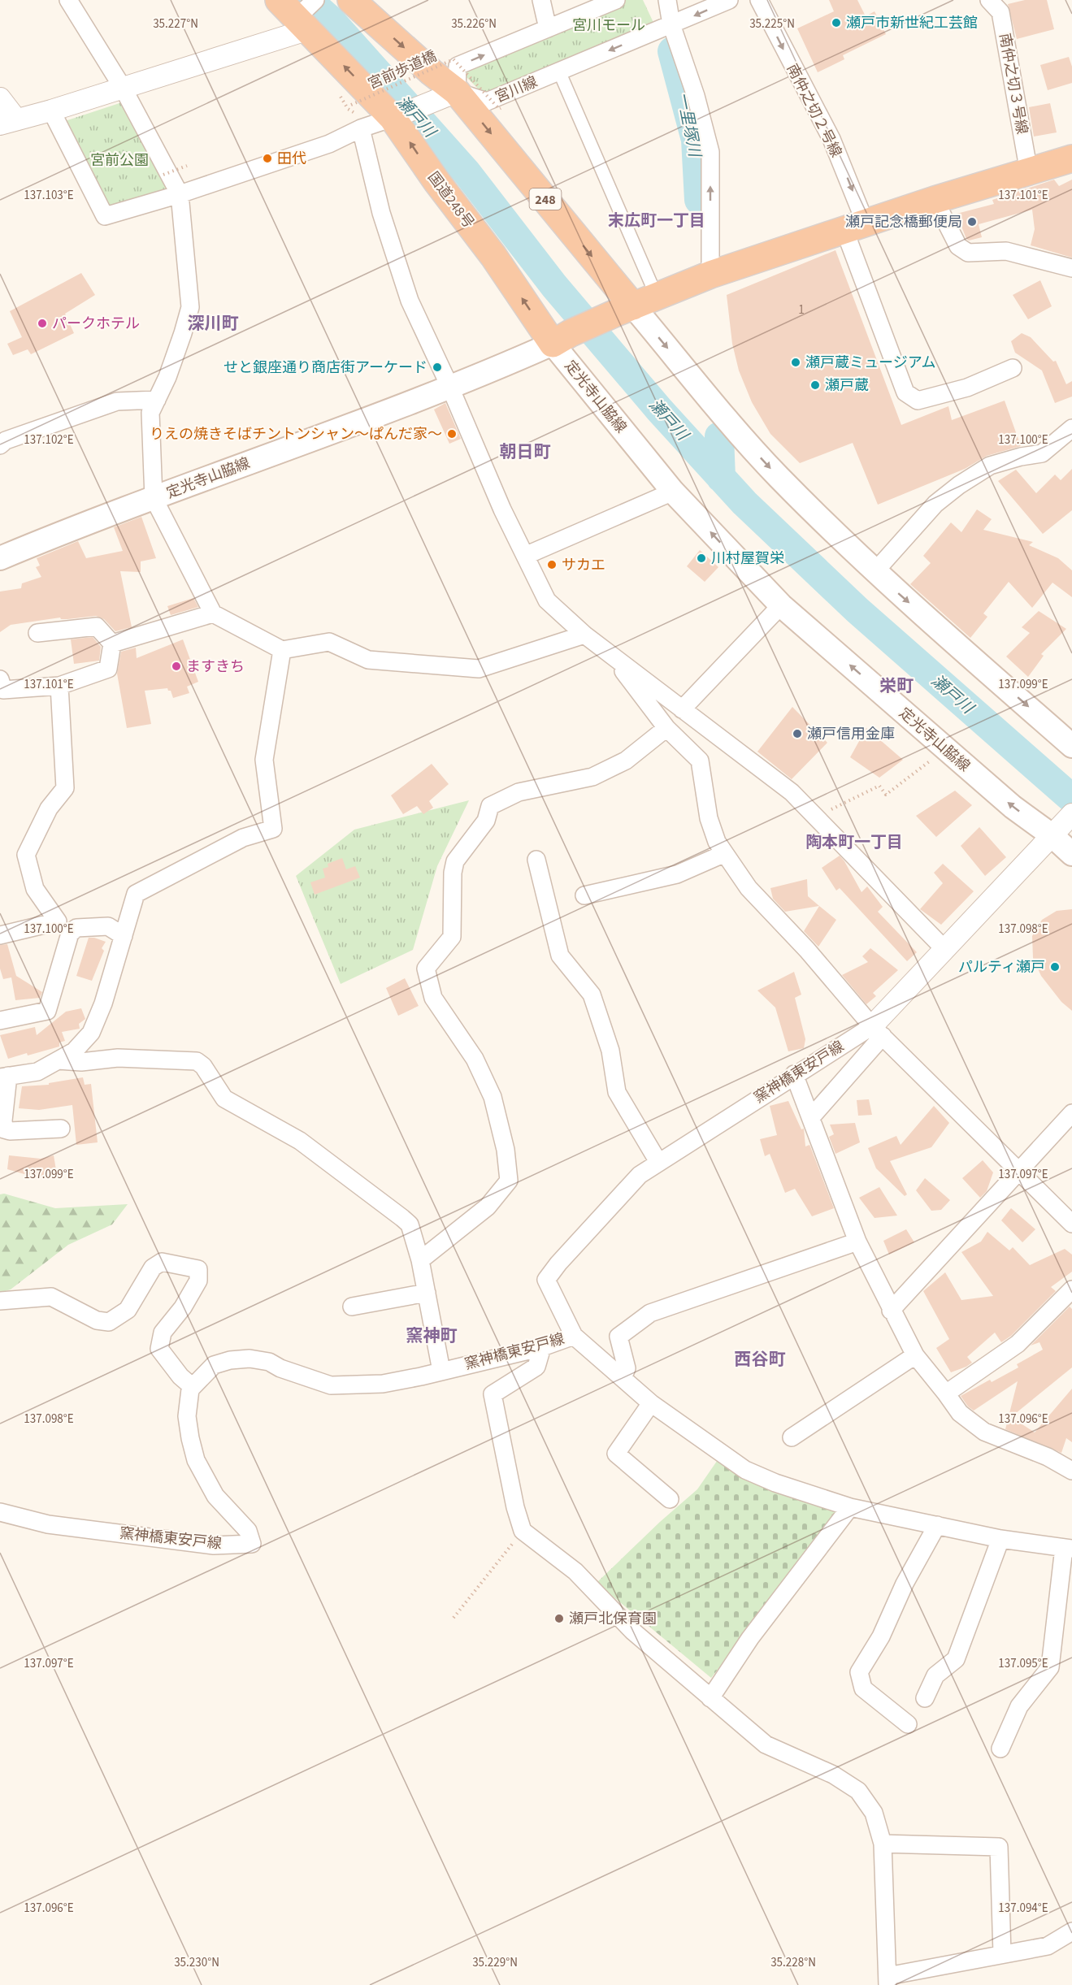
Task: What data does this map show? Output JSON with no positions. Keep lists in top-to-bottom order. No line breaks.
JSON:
{"streets":{"highway":["248","国道248号"],"main road":["定光寺山脇線"],"street":["南仲之切３号線","宮川線","南仲之切２号線","窯神橋東安戸線"],"path":["宮前歩道橋"]},"crossings":[["宮川線","248"],["国道248号","定光寺山脇線"],["定光寺山脇線","窯神橋東安戸線"]],"districts":["末広町一丁目","深川町","朝日町","栄町","陶本町一丁目","窯神町","西谷町"],"water":["瀬戸川","一里塚川"],"parks":["宮川モール","宮前公園"],"places":["瀬戸市新世紀工芸館","田代","瀬戸記念橋郵便局","パークホテル","瀬戸蔵ミュージアム","せと銀座通り商店街アーケード","瀬戸蔵","りえの焼きそばチントンシャン～ぱんだ家～","川村屋賀栄","サカエ","ますきち","瀬戸信用金庫","パルティ瀬戸","瀬戸北保育園"],"house_numbers":["1"],"coordinates":["35.225°N","35.227°N","35.226°N","137.101°E","137.103°E","137.100°E","137.102°E","137.099°E","137.098°E","137.097°E","137.096°E","137.095°E","137.094°E","35.230°N","35.229°N","35.228°N"]}
